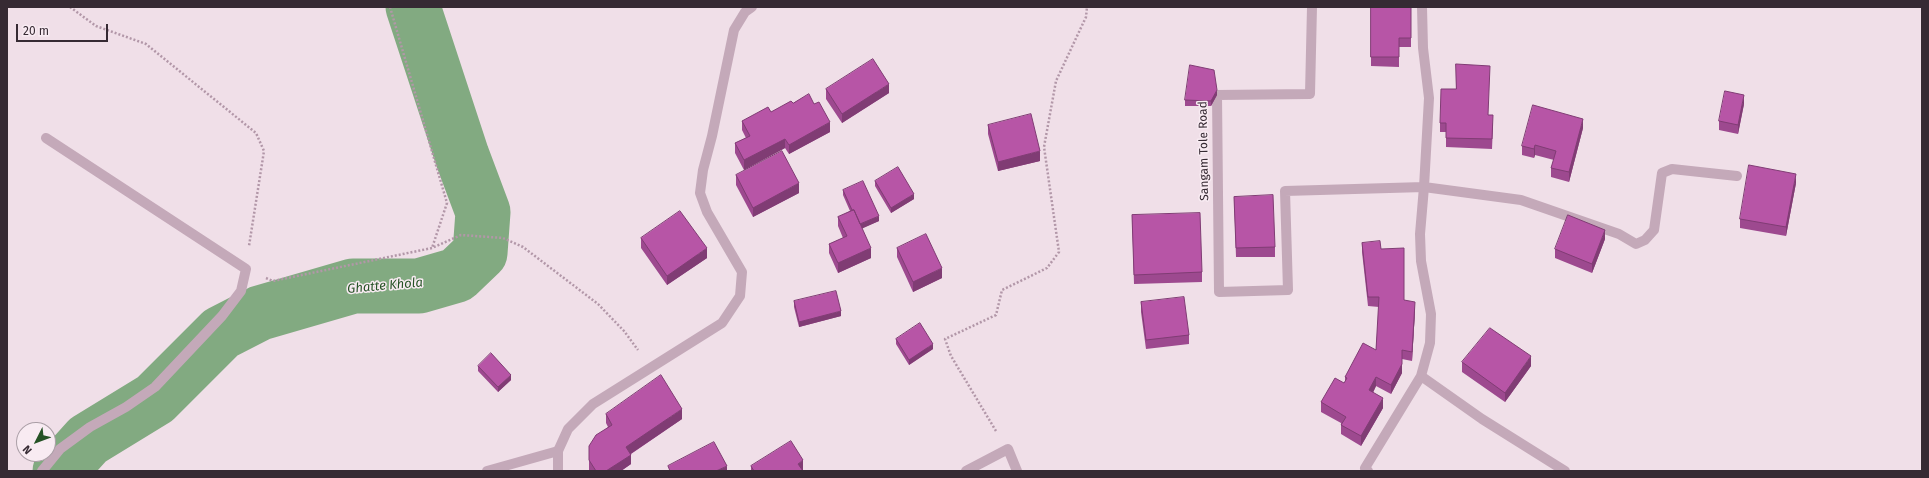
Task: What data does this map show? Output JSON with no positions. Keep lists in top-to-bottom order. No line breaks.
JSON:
{"streets":{"street":["Sangam Tole Road"]},"water":["Ghatte Khola"],"scale_bar":"20 m","north":"bottom left"}
